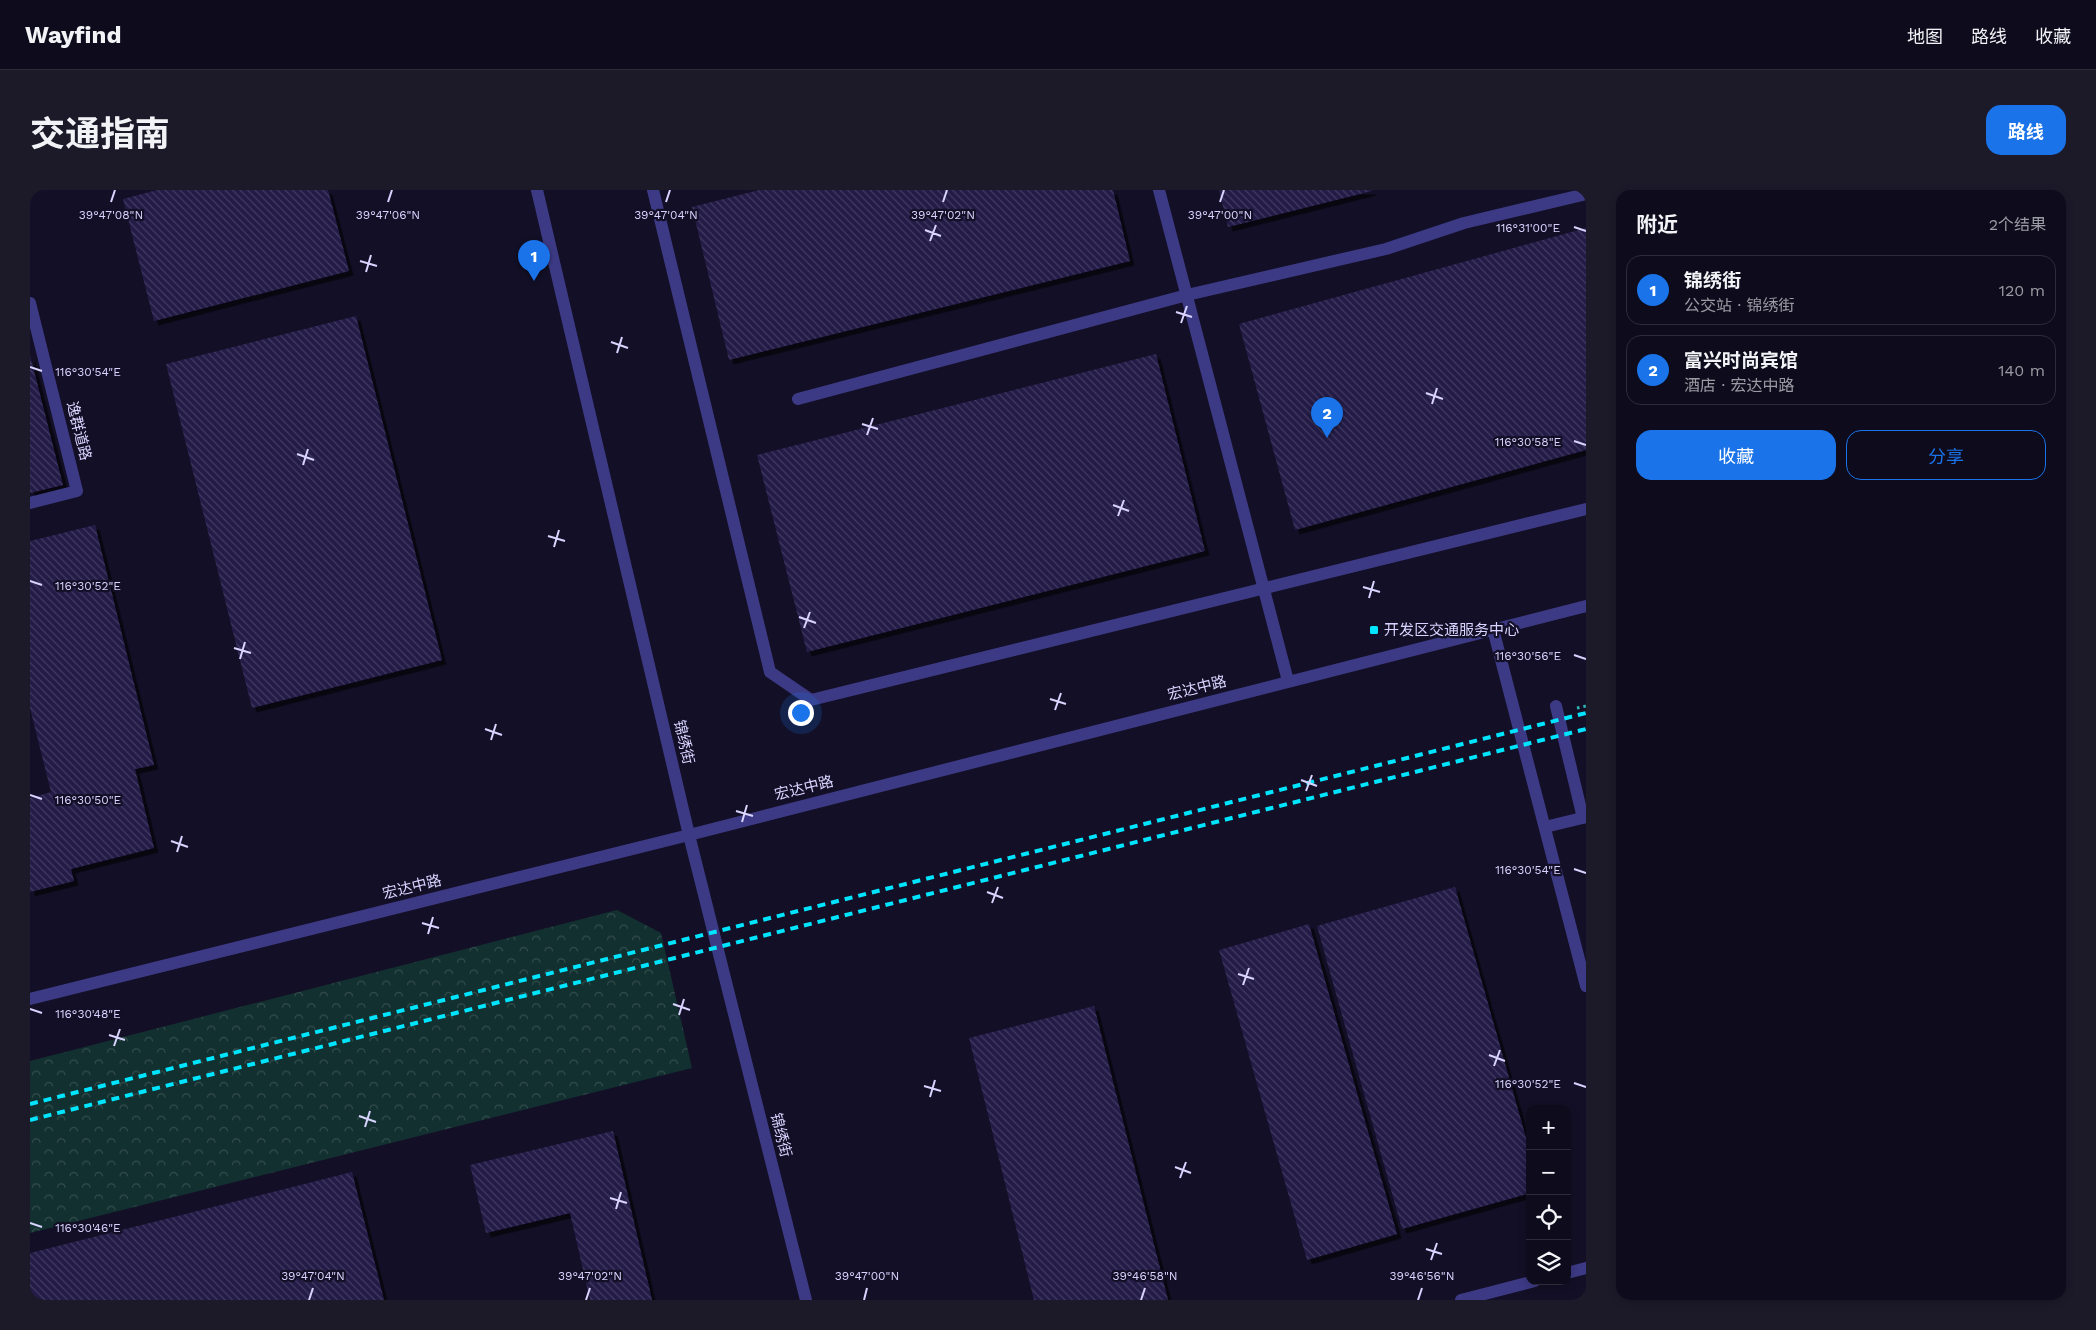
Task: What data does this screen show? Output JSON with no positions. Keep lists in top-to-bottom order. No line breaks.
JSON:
{"streets":{"street":["逸群道路","宏达中路","锦绣街"]},"crossings":[["宏达中路","锦绣街"]],"places":{"transit":["开发区交通服务中心"]},"page":{"header":"Wayfind","nav":["地图","路线","收藏"],"title":"交通指南","buttons":["路线",["收藏","分享"]],"heading":["附近","2个结果"],"pins":["1","2"],"list":[{"mark":"1","name":"锦绣街","note":"公交站 · 锦绣街","value":"120 m"},{"mark":"2","name":"富兴时尚宾馆","note":"酒店 · 宏达中路","value":"140 m"}],"map_buttons":["+","−"]},"coordinates":["39°47'08\"N","39°47'06\"N","39°47'04\"N","39°47'02\"N","39°47'00\"N","116°31'00\"E","116°30'54\"E","116°30'58\"E","116°30'52\"E","116°30'56\"E","116°30'50\"E","116°30'48\"E","116°30'46\"E","39°46'58\"N","39°46'56\"N"]}
